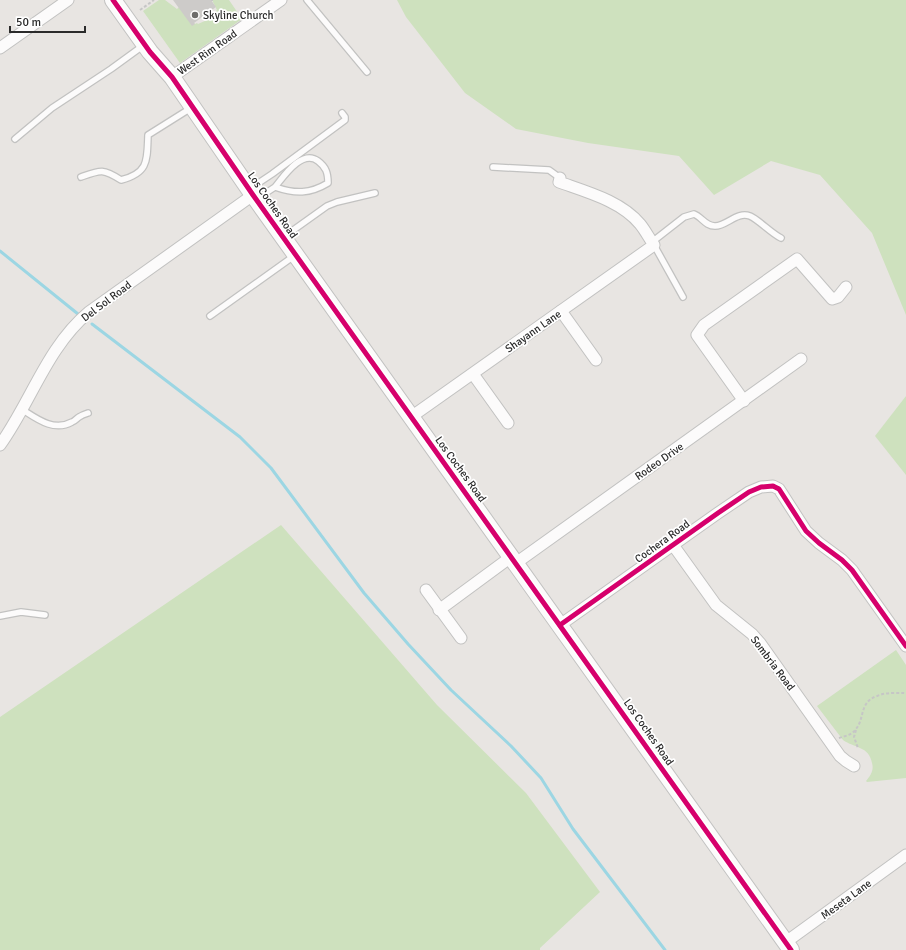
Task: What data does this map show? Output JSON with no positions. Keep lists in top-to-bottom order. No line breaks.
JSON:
{"streets":{"main road":["Los Coches Road"],"street":["West Rim Road","Del Sol Road","Shayann Lane","Rodeo Drive","Cochera Road","Sombria Road","Meseta Lane"]},"crossings":[["West Rim Road","Los Coches Road"],["Los Coches Road","Del Sol Road"],["Los Coches Road","Shayann Lane"],["Los Coches Road","Rodeo Drive"],["Los Coches Road","Cochera Road"],["Los Coches Road","Meseta Lane"],["Cochera Road","Sombria Road"]],"places":["Skyline Church"],"scale_bar":"50 m"}
